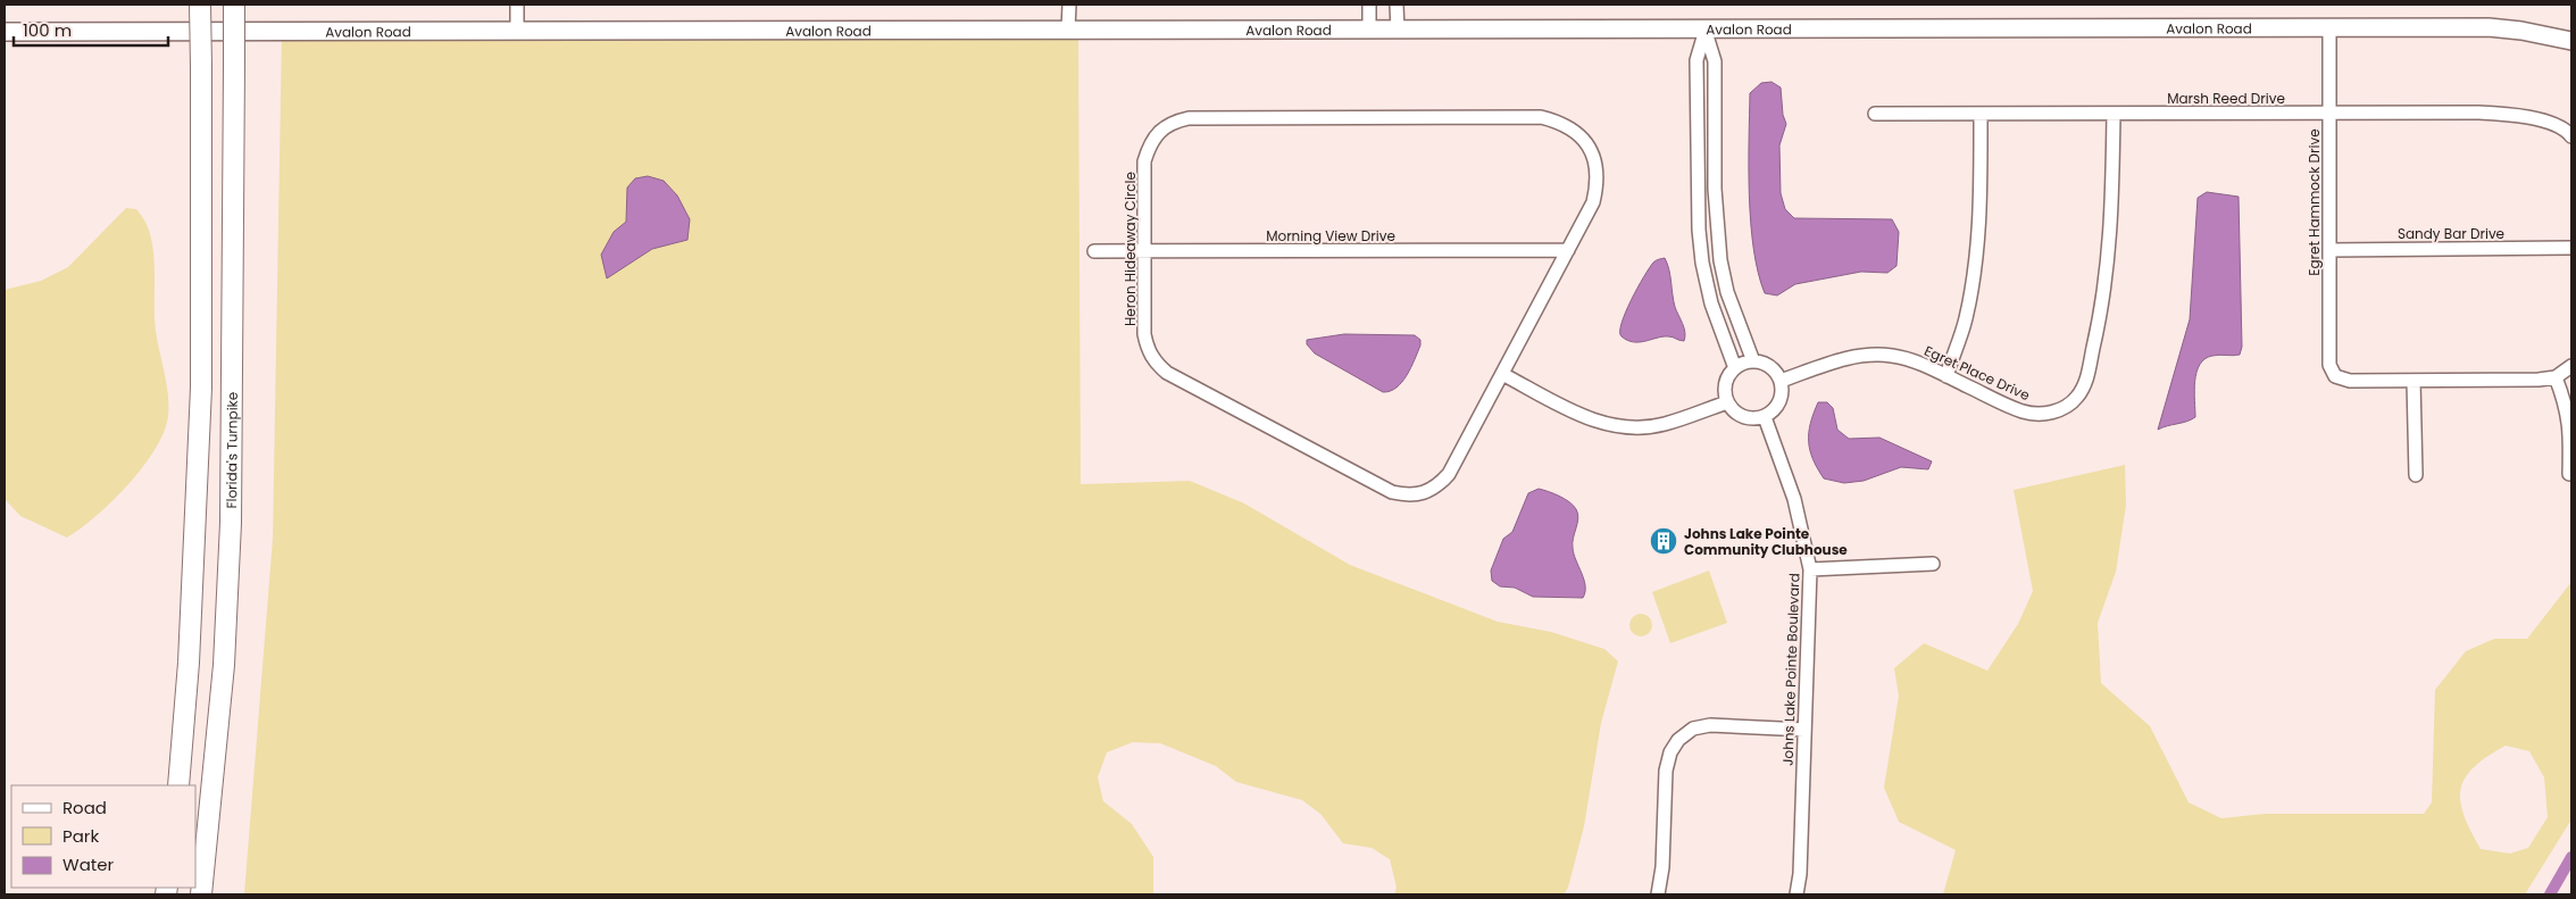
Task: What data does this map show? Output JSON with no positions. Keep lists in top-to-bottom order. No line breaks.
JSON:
{"streets":{"highway":["Florida's Turnpike"],"main road":["Avalon Road"],"street":["Marsh Reed Drive","Egret Hammock Drive","Sandy Bar Drive","Morning View Drive","Heron Hideaway Circle","Egret Place Drive","Johns Lake Pointe Boulevard"]},"crossings":[["Avalon Road","Egret Hammock Drive"],["Marsh Reed Drive","Egret Hammock Drive"],["Marsh Reed Drive","Egret Place Drive"],["Egret Hammock Drive","Sandy Bar Drive"],["Morning View Drive","Heron Hideaway Circle"],["Egret Place Drive","Johns Lake Pointe Boulevard"]],"places":{"building":["Johns Lake Pointe Community Clubhouse"]},"legend":["Road","Park","Water"],"scale_bar":"100 m"}
